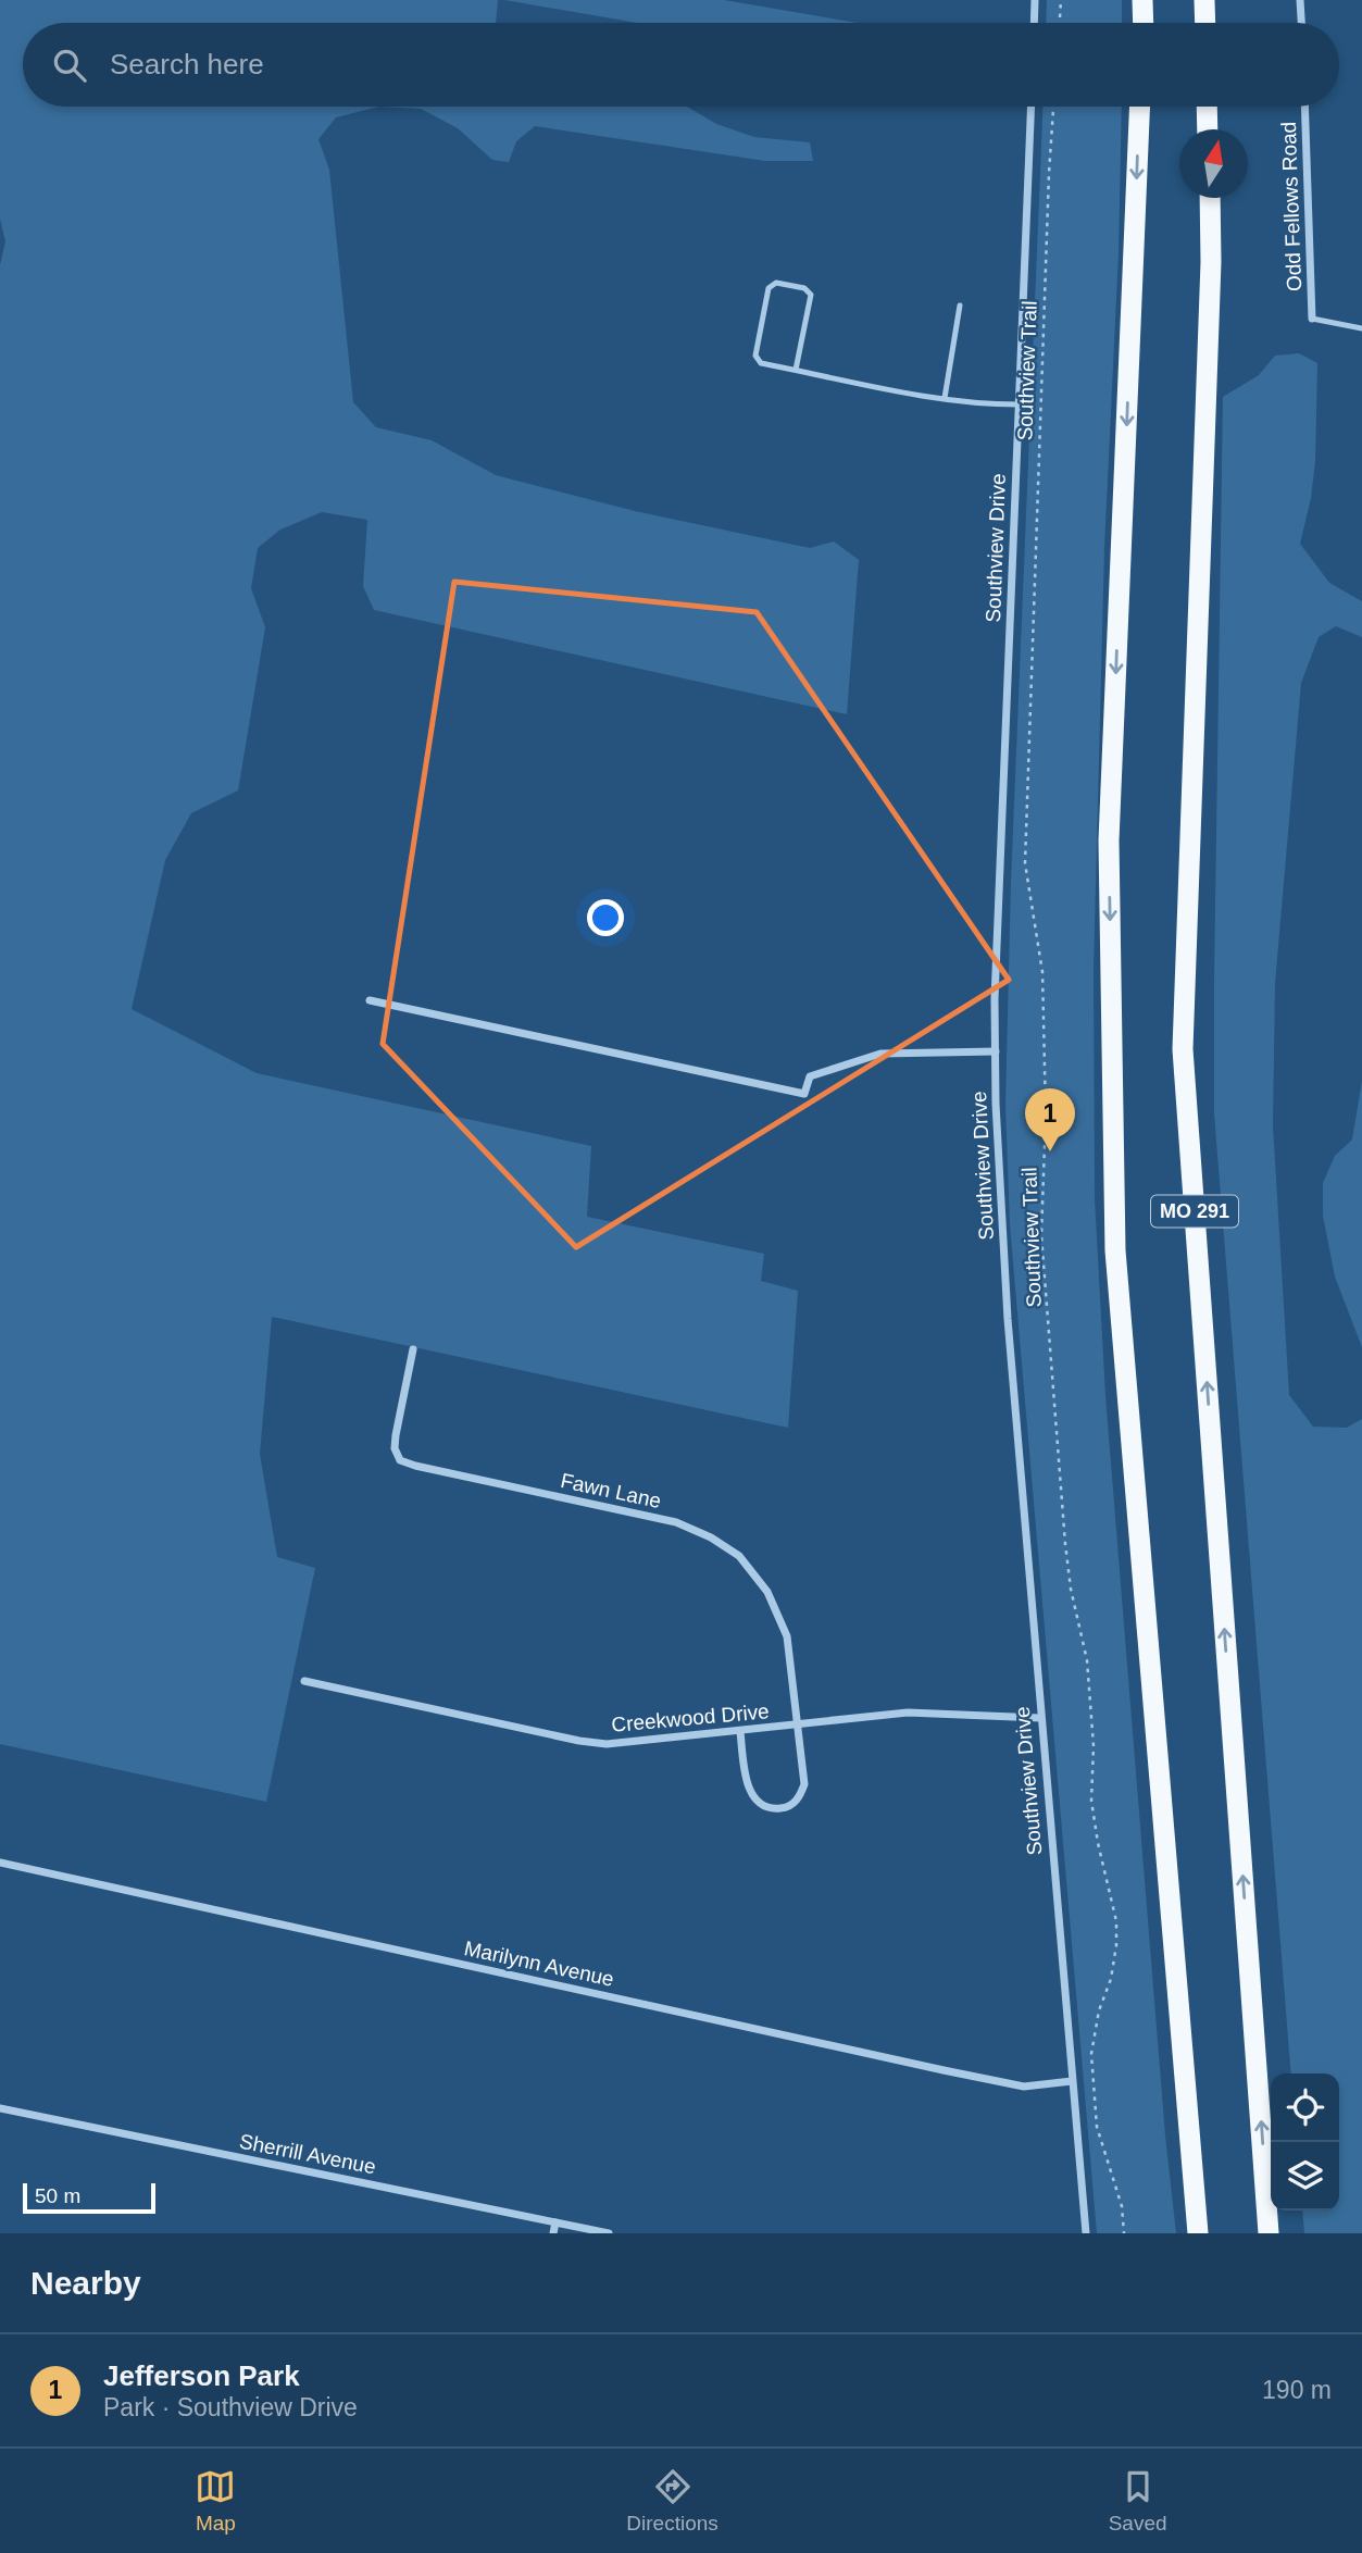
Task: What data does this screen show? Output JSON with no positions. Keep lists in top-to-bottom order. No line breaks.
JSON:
{"streets":{"highway":["MO 291"],"street":["Odd Fellows Road","Southview Drive","Fawn Lane","Creekwood Drive","Marilynn Avenue","Sherrill Avenue"],"path":["Southview Trail"]},"crossings":[["Southview Drive","Creekwood Drive"],["Southview Drive","Marilynn Avenue"],["Fawn Lane","Creekwood Drive"]],"scale_bar":"50 m","north":"top","page":{"search":"Search here","pins":"1","scale":"50 m","heading":"Nearby","list":[{"mark":"1","name":"Jefferson Park","note":"Park · Southview Drive","value":"190 m"}],"nav":["Map","Directions","Saved"]}}
